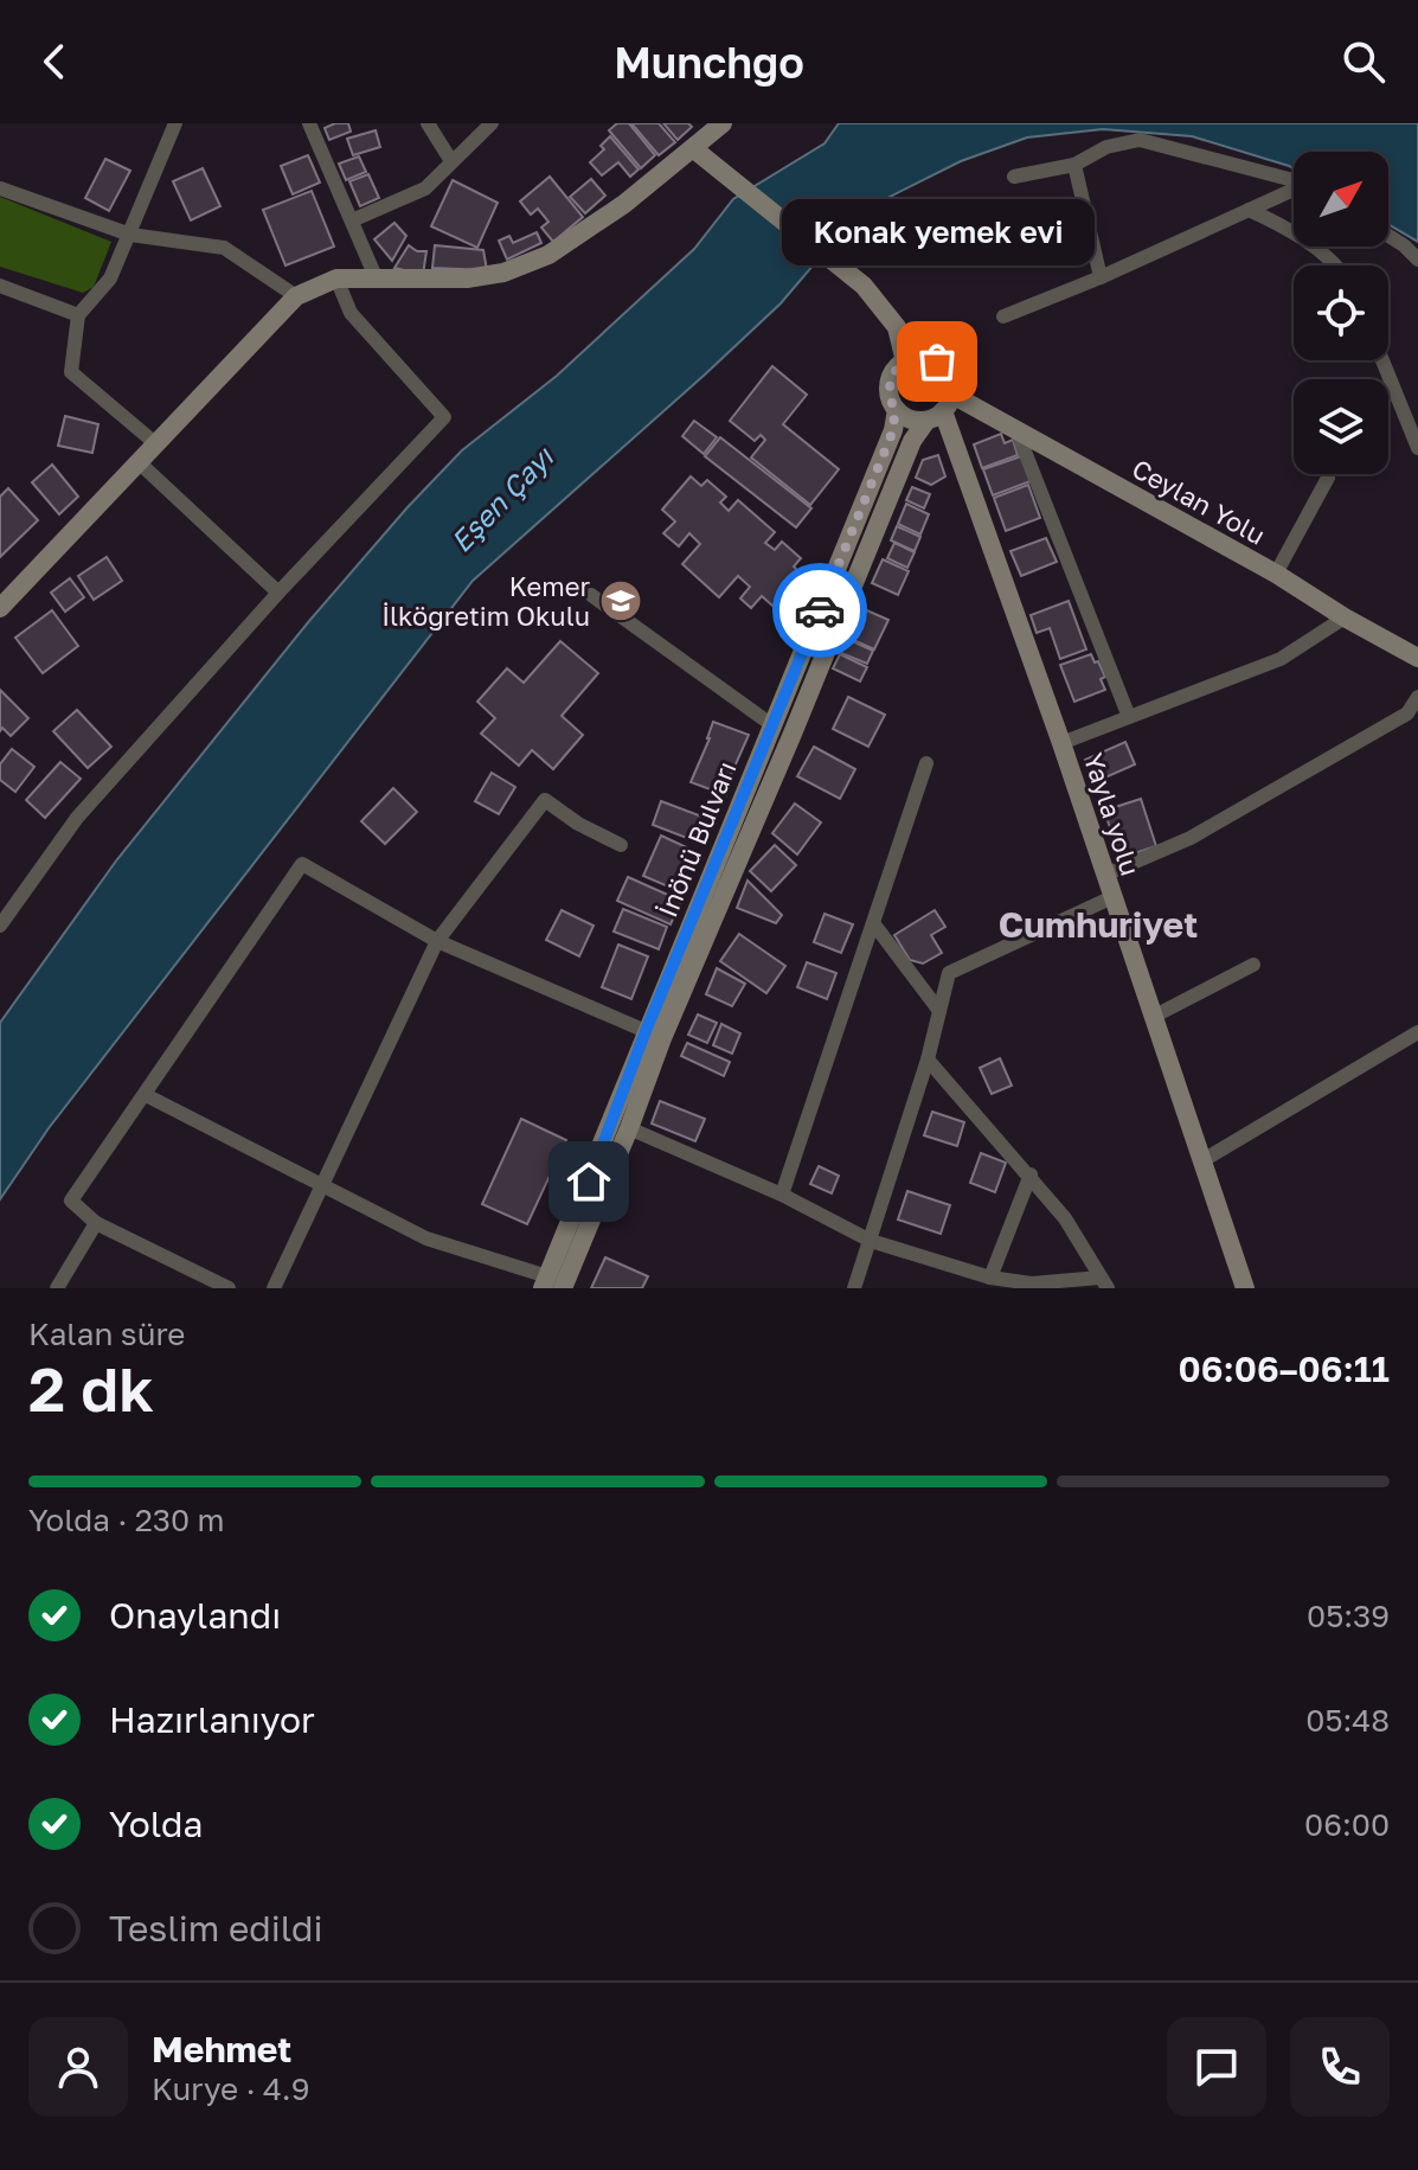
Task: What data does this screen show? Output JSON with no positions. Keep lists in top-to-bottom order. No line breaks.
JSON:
{"streets":{"main road":["Ceylan Yolu","Yayla yolu","İnönü Bulvarı"]},"crossings":[["Ceylan Yolu","Yayla yolu"],["Ceylan Yolu","İnönü Bulvarı"],["Yayla yolu","İnönü Bulvarı"]],"districts":["Cumhuriyet"],"water":["Eşen Çayı"],"places":{"other":["Konak yemek evi"],"school or university":["Kemer İlköğretim Okulu"]},"north":"top right","page":{"header":"Munchgo","bubble":"Konak yemek evi","heading":["2 dk","Kalan süre","06:06–06:11"],"panel":["Mehmet","Kurye · 4.9"],"bar":"Yolda · 230 m","list":[["Onaylandı","05:39"],["Hazırlanıyor","05:48"],["Yolda","06:00"],"Teslim edildi"]}}
